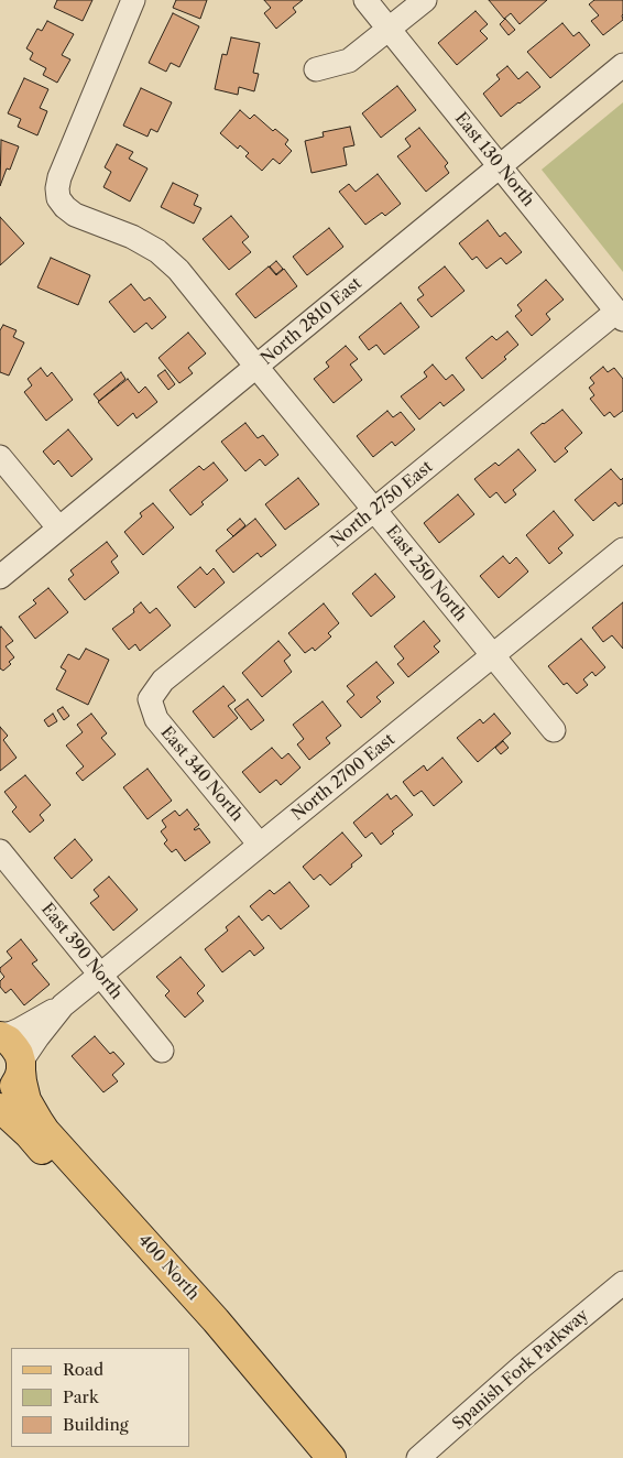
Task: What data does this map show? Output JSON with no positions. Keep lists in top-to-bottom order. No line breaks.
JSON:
{"streets":{"main road":["400 North"],"street":["East 130 North","North 2810 East","North 2750 East","East 250 North","East 340 North","North 2700 East","East 390 North","Spanish Fork Parkway"]},"crossings":[["East 130 North","North 2810 East"],["East 130 North","North 2750 East"],["North 2810 East","East 250 North"],["North 2750 East","East 250 North"],["North 2750 East","East 340 North"],["East 250 North","North 2700 East"],["East 340 North","North 2700 East"],["North 2700 East","East 390 North"],["North 2700 East","400 North"]],"legend":["Road","Park","Building"]}
